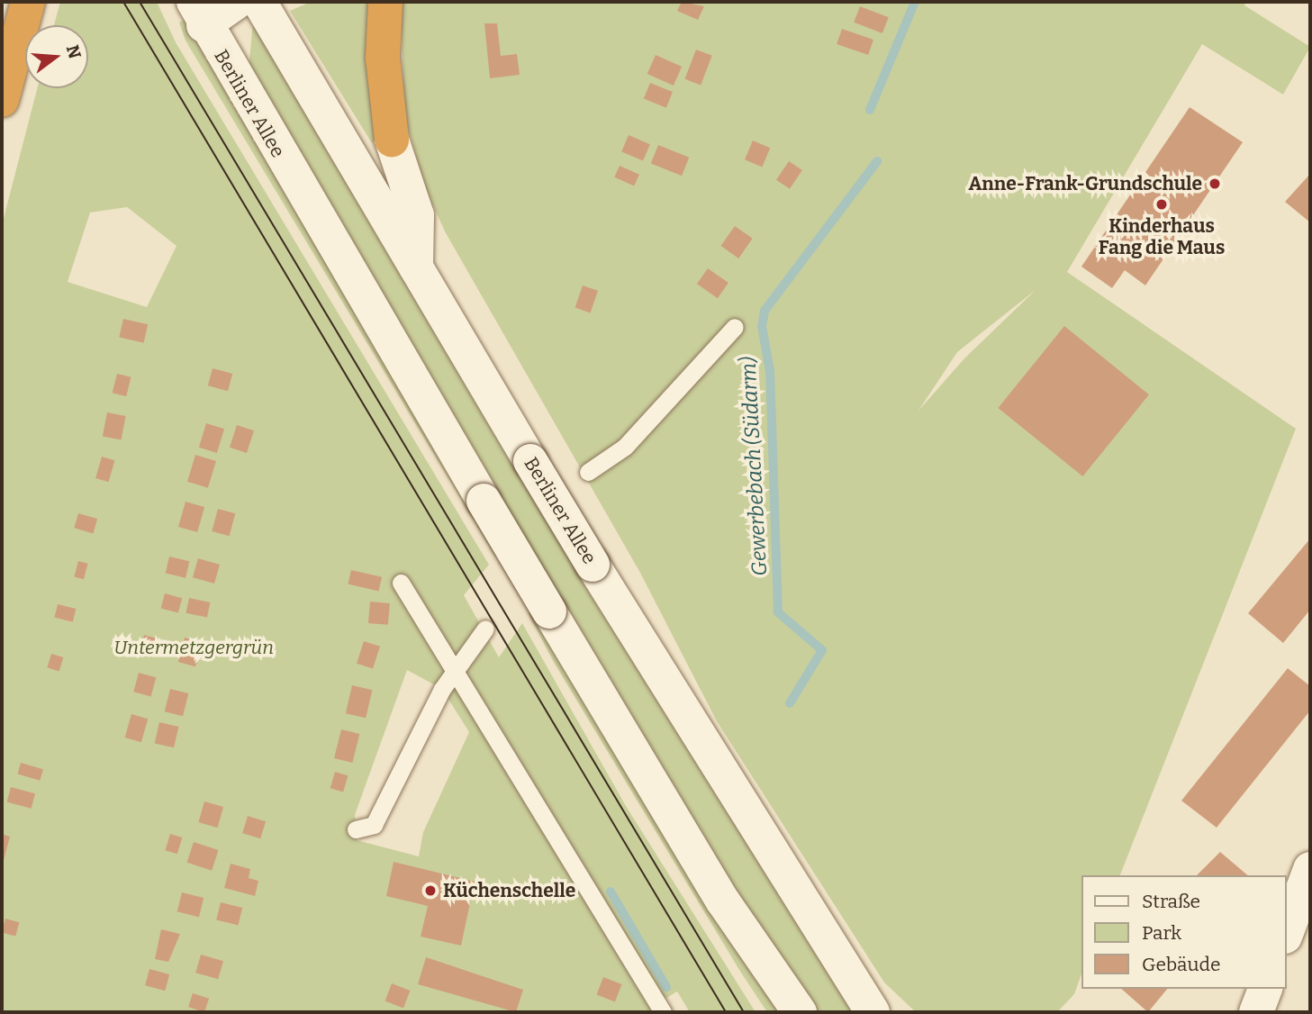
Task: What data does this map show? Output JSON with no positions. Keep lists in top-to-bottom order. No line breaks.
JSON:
{"streets":{"main road":["Berliner Allee"]},"water":["Gewerbebach (Südarm)"],"parks":["Untermetzgergrün"],"places":["Anne-Frank-Grundschule","Kinderhaus Fang die Maus","Küchenschelle"],"legend":["Straße","Park","Gebäude"],"north":"right"}
